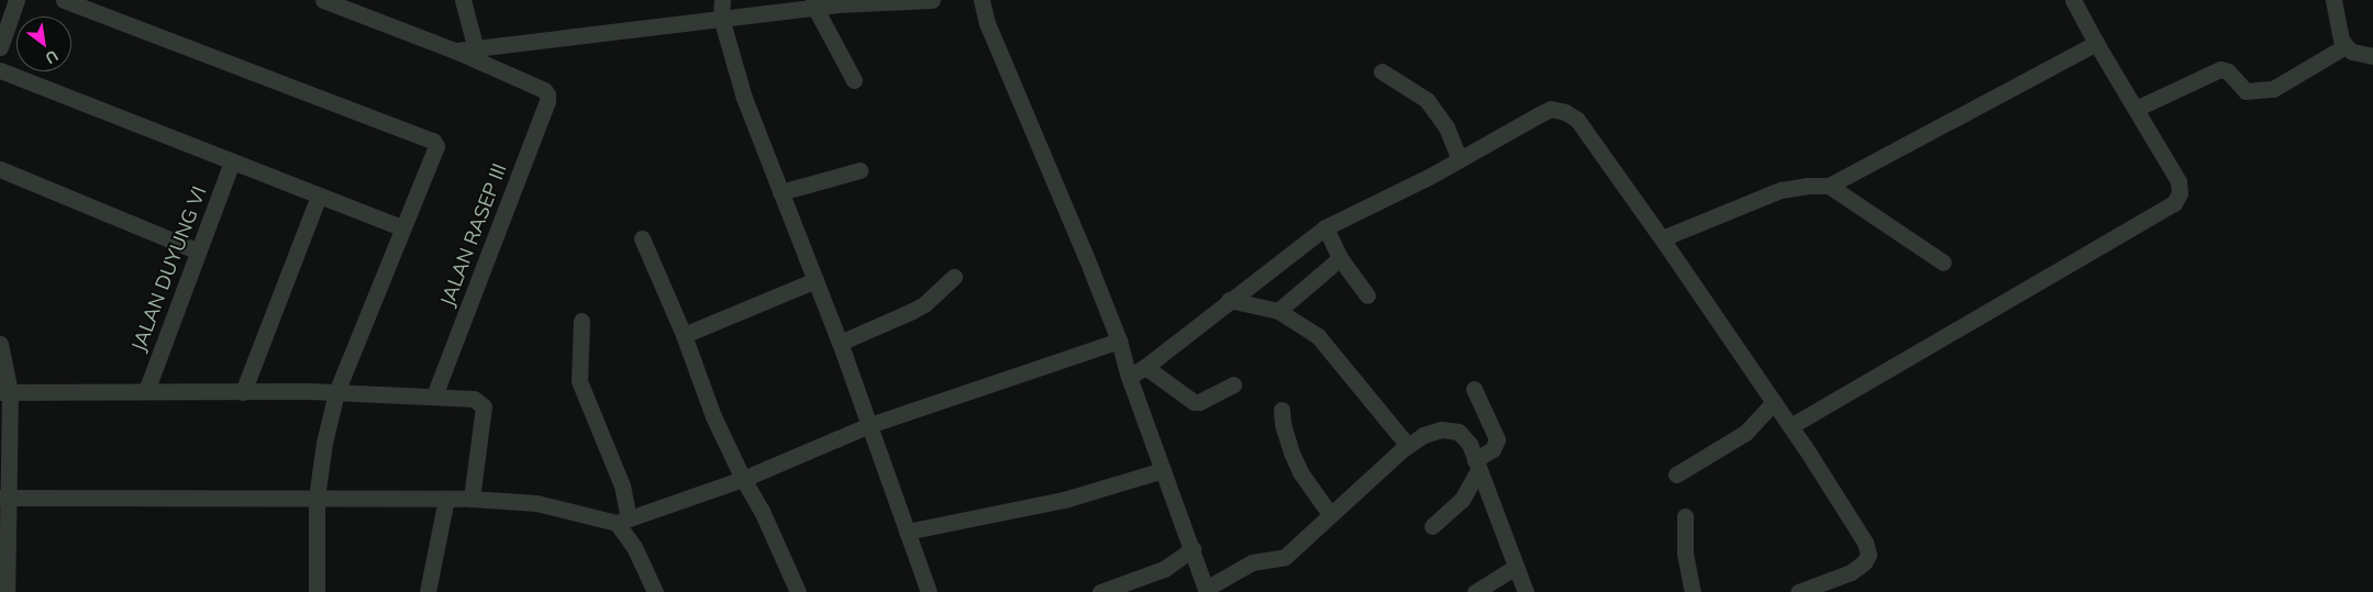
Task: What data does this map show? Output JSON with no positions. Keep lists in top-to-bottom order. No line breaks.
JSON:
{"streets":{"street":["JALAN RASEP III","JALAN DUYUNG VI"]},"north":"bottom right"}
